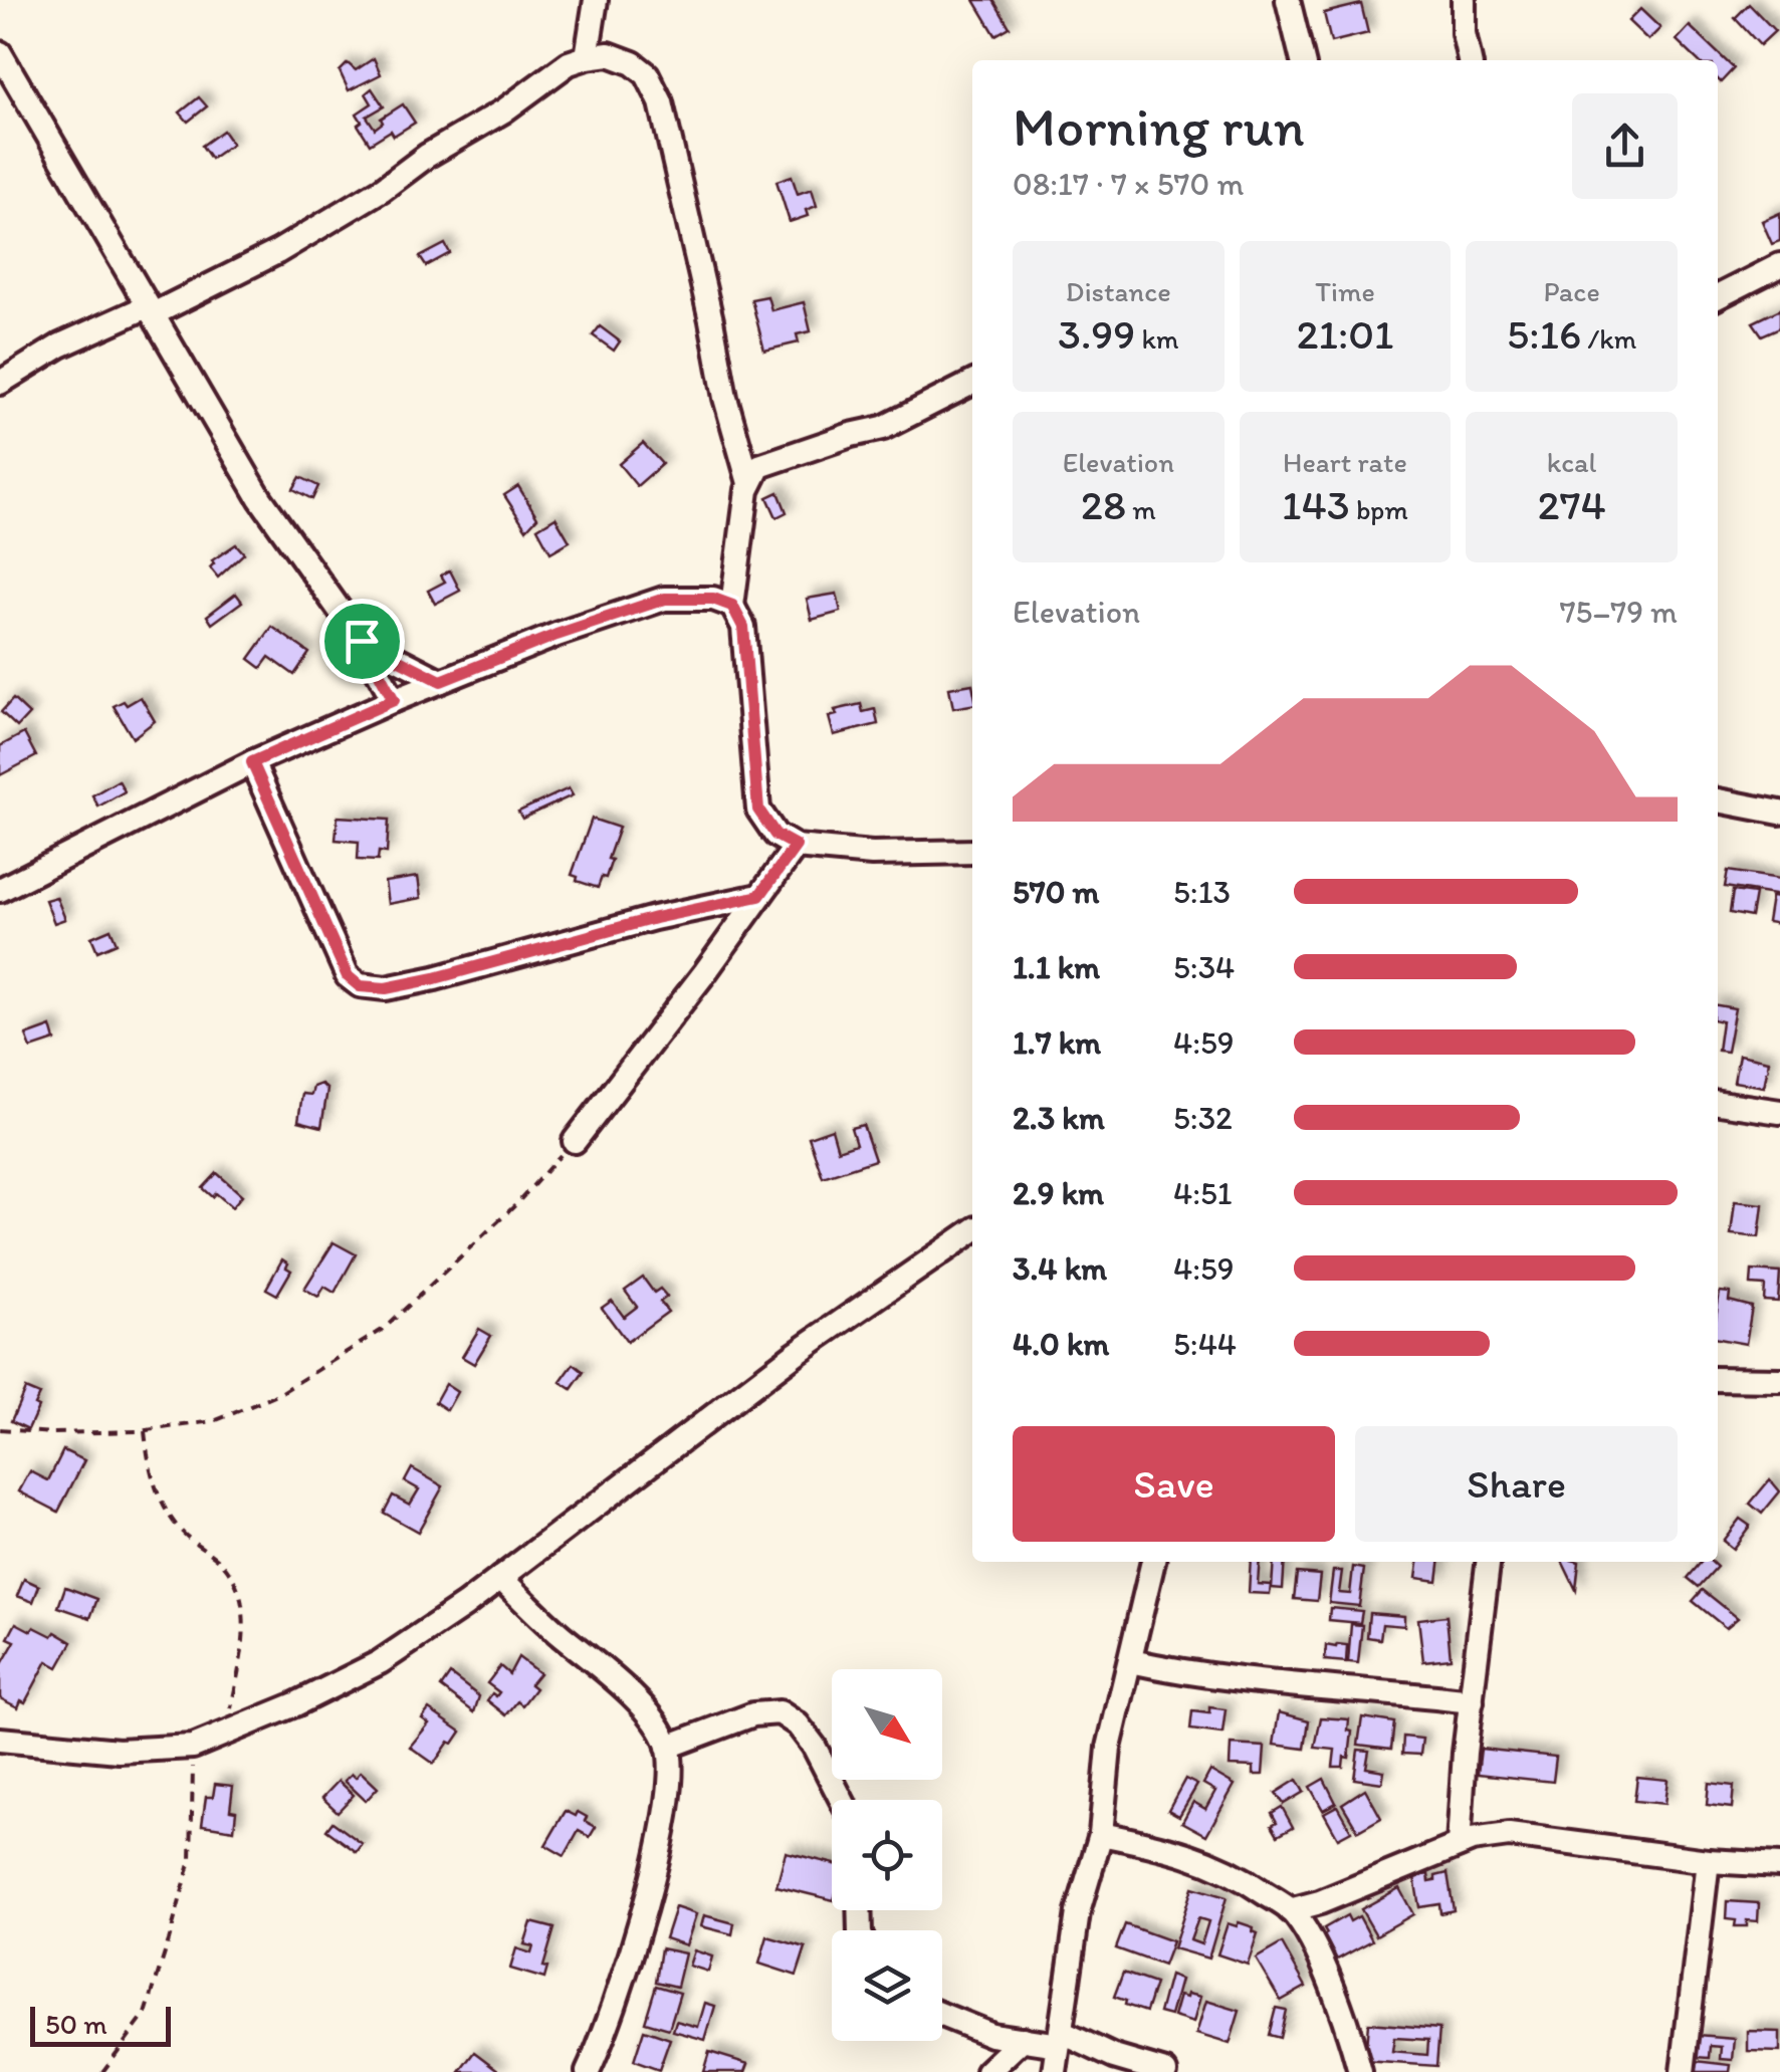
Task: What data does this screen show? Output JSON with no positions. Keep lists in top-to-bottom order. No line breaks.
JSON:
{"scale_bar":"50 m","north":"bottom right","page":{"heading":["Morning run","08:17 · 7 × 570 m"],"stats":[["Distance","3.99 km"],["Time","21:01"],["Pace","5:16 /km"],["Elevation","28 m"],["Heart rate","143 bpm"],["kcal","274"]],"chart":["Elevation","75–79 m"],"list":[{"name":"570 m","note":"5:13"},{"name":"1.1 km","note":"5:34"},{"name":"1.7 km","note":"4:59"},{"name":"2.3 km","note":"5:32"},{"name":"2.9 km","note":"4:51"},{"name":"3.4 km","note":"4:59"},{"name":"4.0 km","note":"5:44"}],"buttons":["Save","Share"],"scale":"50 m"}}
